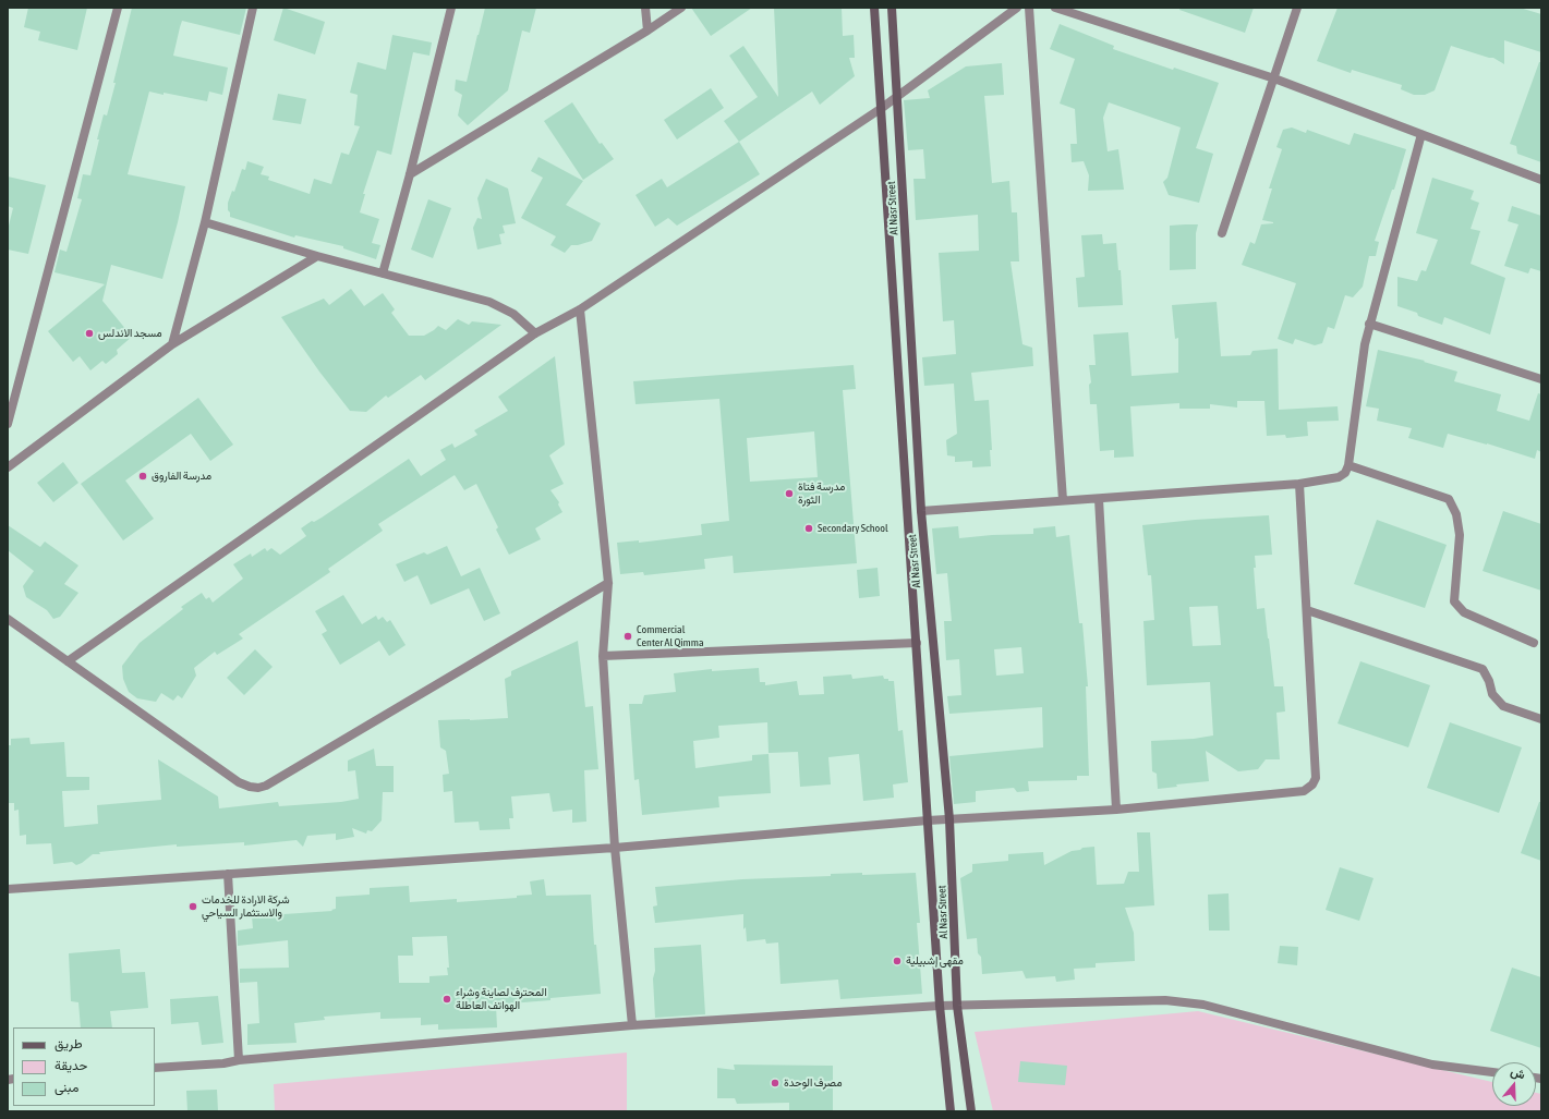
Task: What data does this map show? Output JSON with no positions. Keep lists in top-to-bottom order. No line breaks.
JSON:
{"streets":{"street":["Al Nasr Street"]},"places":["مسجد الاندلس","مدرسة الفاروق","مدرسة فتاة الثورة","Secondary School","Commercial Center Al Qimma","شركة الارادة للخدمات والاستثمار السياحي","مقهى إشبيلية","المحترف لصاينة وشراء الهواتف العاطلة","مصرف الوحدة"],"legend":["طريق","حديقة","مبنى"],"north":"top"}
